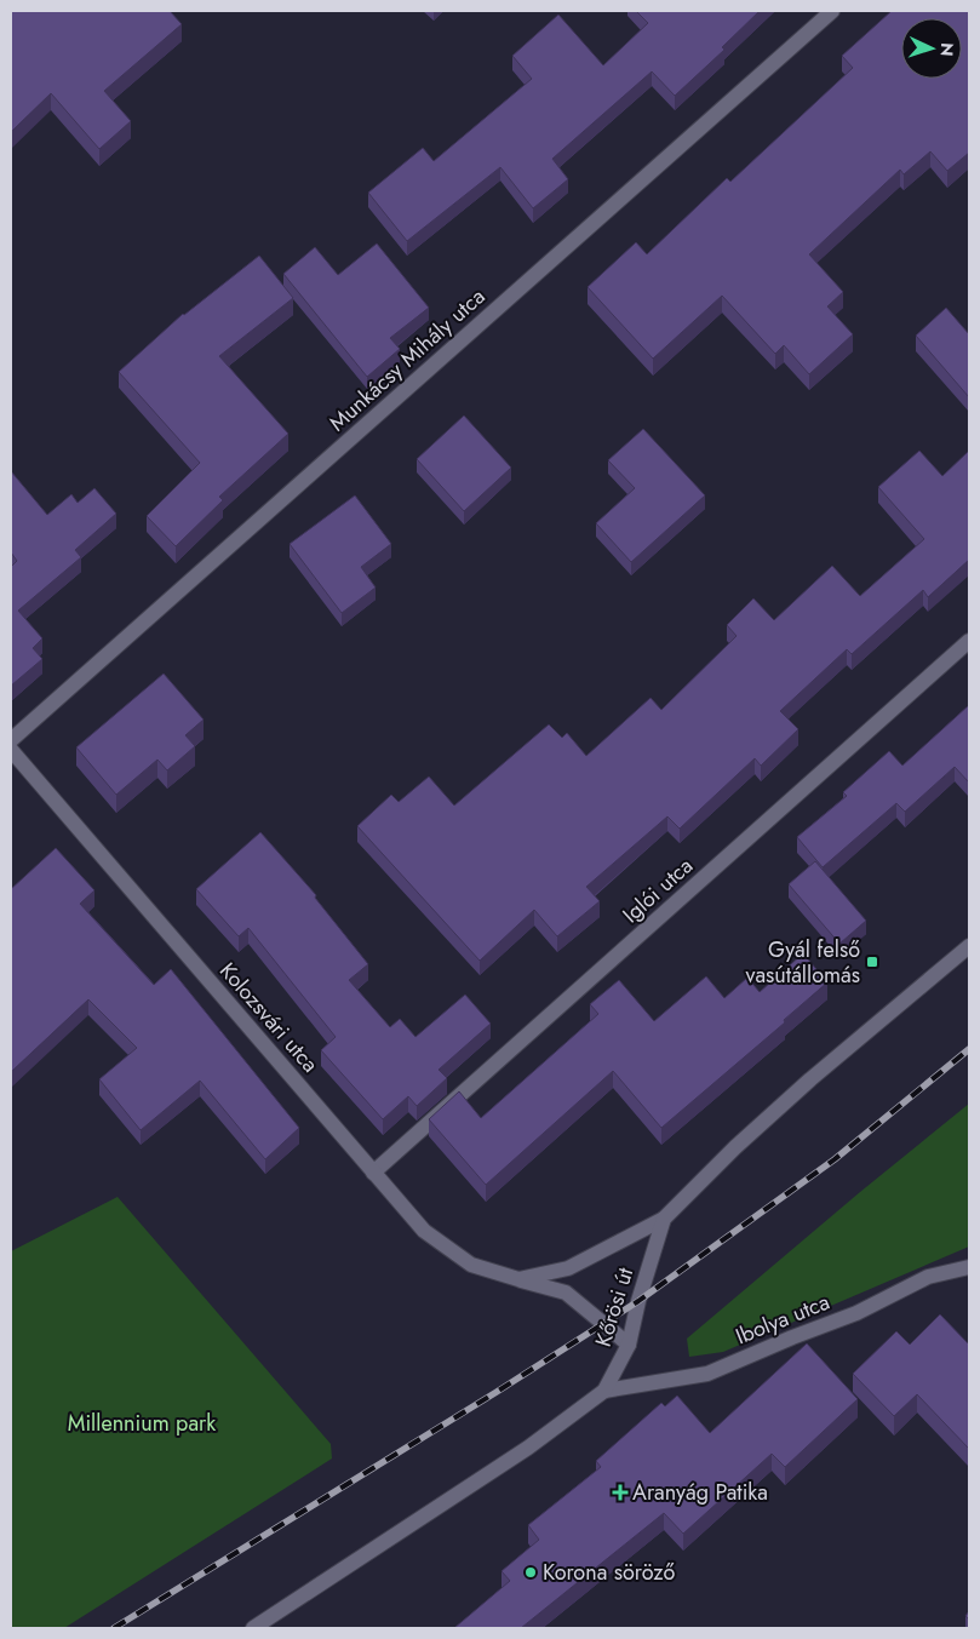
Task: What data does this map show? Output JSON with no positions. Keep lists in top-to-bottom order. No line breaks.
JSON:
{"streets":{"street":["Munkácsy Mihály utca","Iglói utca","Kolozsvári utca","Kőrösi út","Ibolya utca"]},"crossings":[["Iglói utca","Kolozsvári utca"],["Kolozsvári utca","Kőrösi út"],["Kőrösi út","Ibolya utca"]],"parks":["Millennium park"],"places":{"transit":["Gyál felső vasútállomás"],"health":["Aranyág Patika"],"other":["Korona söröző"]},"north":"right"}
